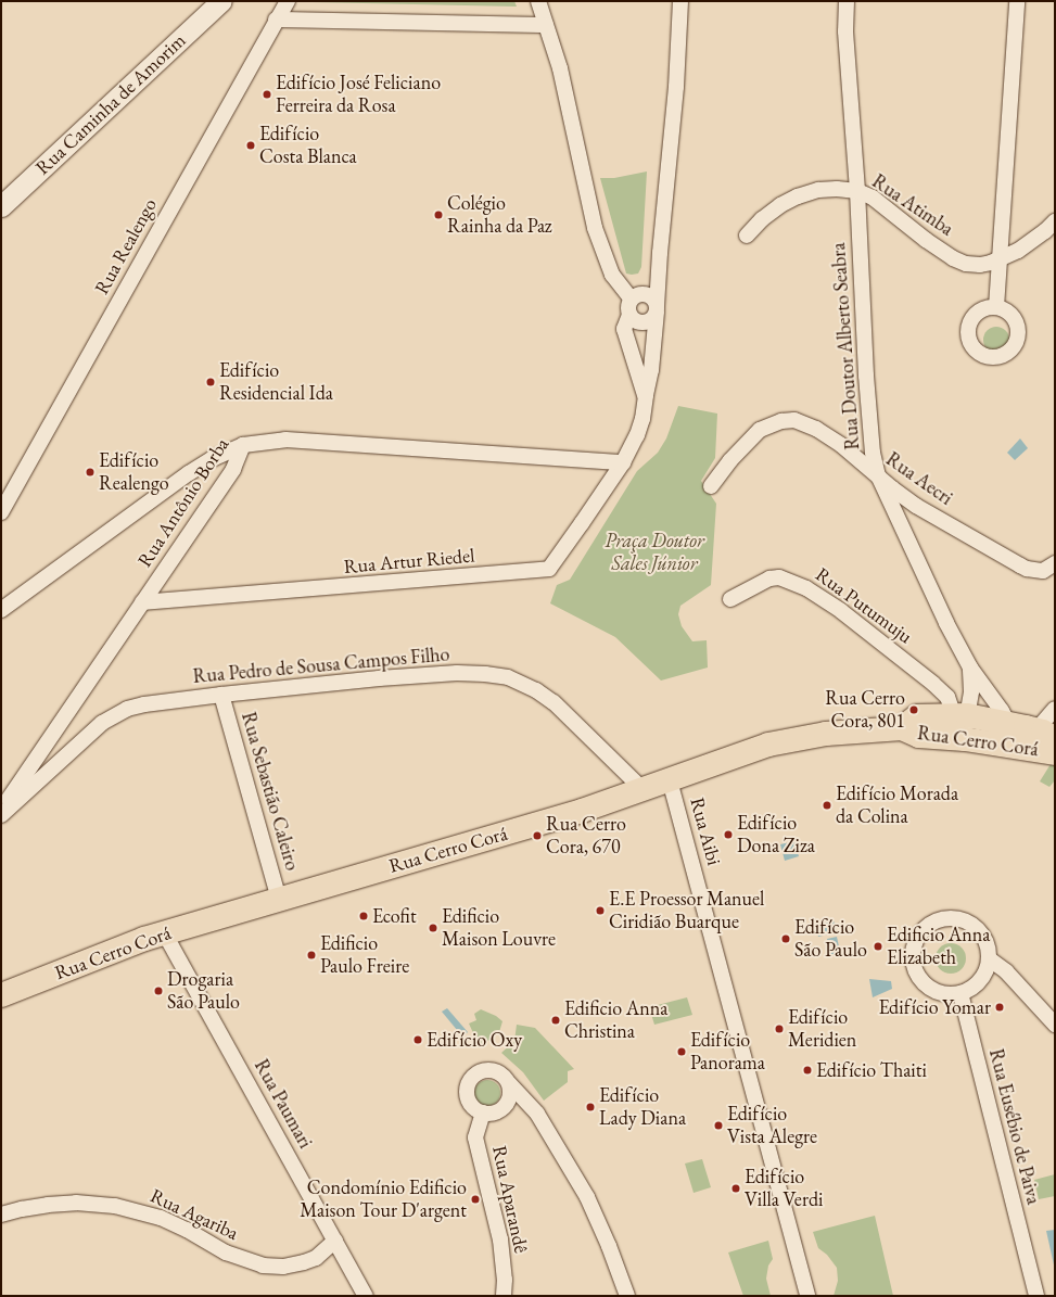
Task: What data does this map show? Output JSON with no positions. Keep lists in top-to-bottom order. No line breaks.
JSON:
{"streets":{"main road":["Rua Cerro Corá"],"street":["Rua Caminha de Amorim","Rua Atimba","Rua Realengo","Rua Doutor Alberto Seabra","Rua Aecri","Rua Antônio Borba","Rua Artur Riedel","Rua Putumuju","Rua Pedro de Sousa Campos Filho","Rua Sebastião Caleiro","Rua Aibi","Rua Paumari","Rua Eusébio de Paiva","Rua Aparandê","Rua Agariba"]},"crossings":[["Rua Atimba","Rua Doutor Alberto Seabra"],["Rua Doutor Alberto Seabra","Rua Aecri"],["Rua Doutor Alberto Seabra","Rua Putumuju"],["Rua Doutor Alberto Seabra","Rua Cerro Corá"],["Rua Antônio Borba","Rua Artur Riedel"],["Rua Putumuju","Rua Cerro Corá"],["Rua Pedro de Sousa Campos Filho","Rua Cerro Corá"],["Rua Pedro de Sousa Campos Filho","Rua Sebastião Caleiro"],["Rua Cerro Corá","Rua Sebastião Caleiro"],["Rua Cerro Corá","Rua Aibi"],["Rua Cerro Corá","Rua Paumari"],["Rua Paumari","Rua Agariba"]],"parks":["Praça Doutor Sales Júnior"],"places":["Edifício José Feliciano Ferreira da Rosa","Edifício Costa Blanca","Colégio Rainha da Paz","Edifício Residencial Ida","Edifício Realengo","Rua Cerro Cora, 801","Edifício Morada da Colina","Edifício Dona Ziza","Rua Cerro Cora, 670","E.E Proessor Manuel Ciridião Buarque","Ecofit","Edificio Maison Louvre","Edifício São Paulo","Edificio Anna Elizabeth","Edificio Paulo Freire","Drogaria São Paulo","Edifício Yomar","Edificio Anna Christina","Edifício Meridien","Edifício Oxy","Edifício Panorama","Edifício Thaiti","Edifício Lady Diana","Edifício Vista Alegre","Edifício Villa Verdi","Condomínio Edificio Maison Tour D'argent"]}
